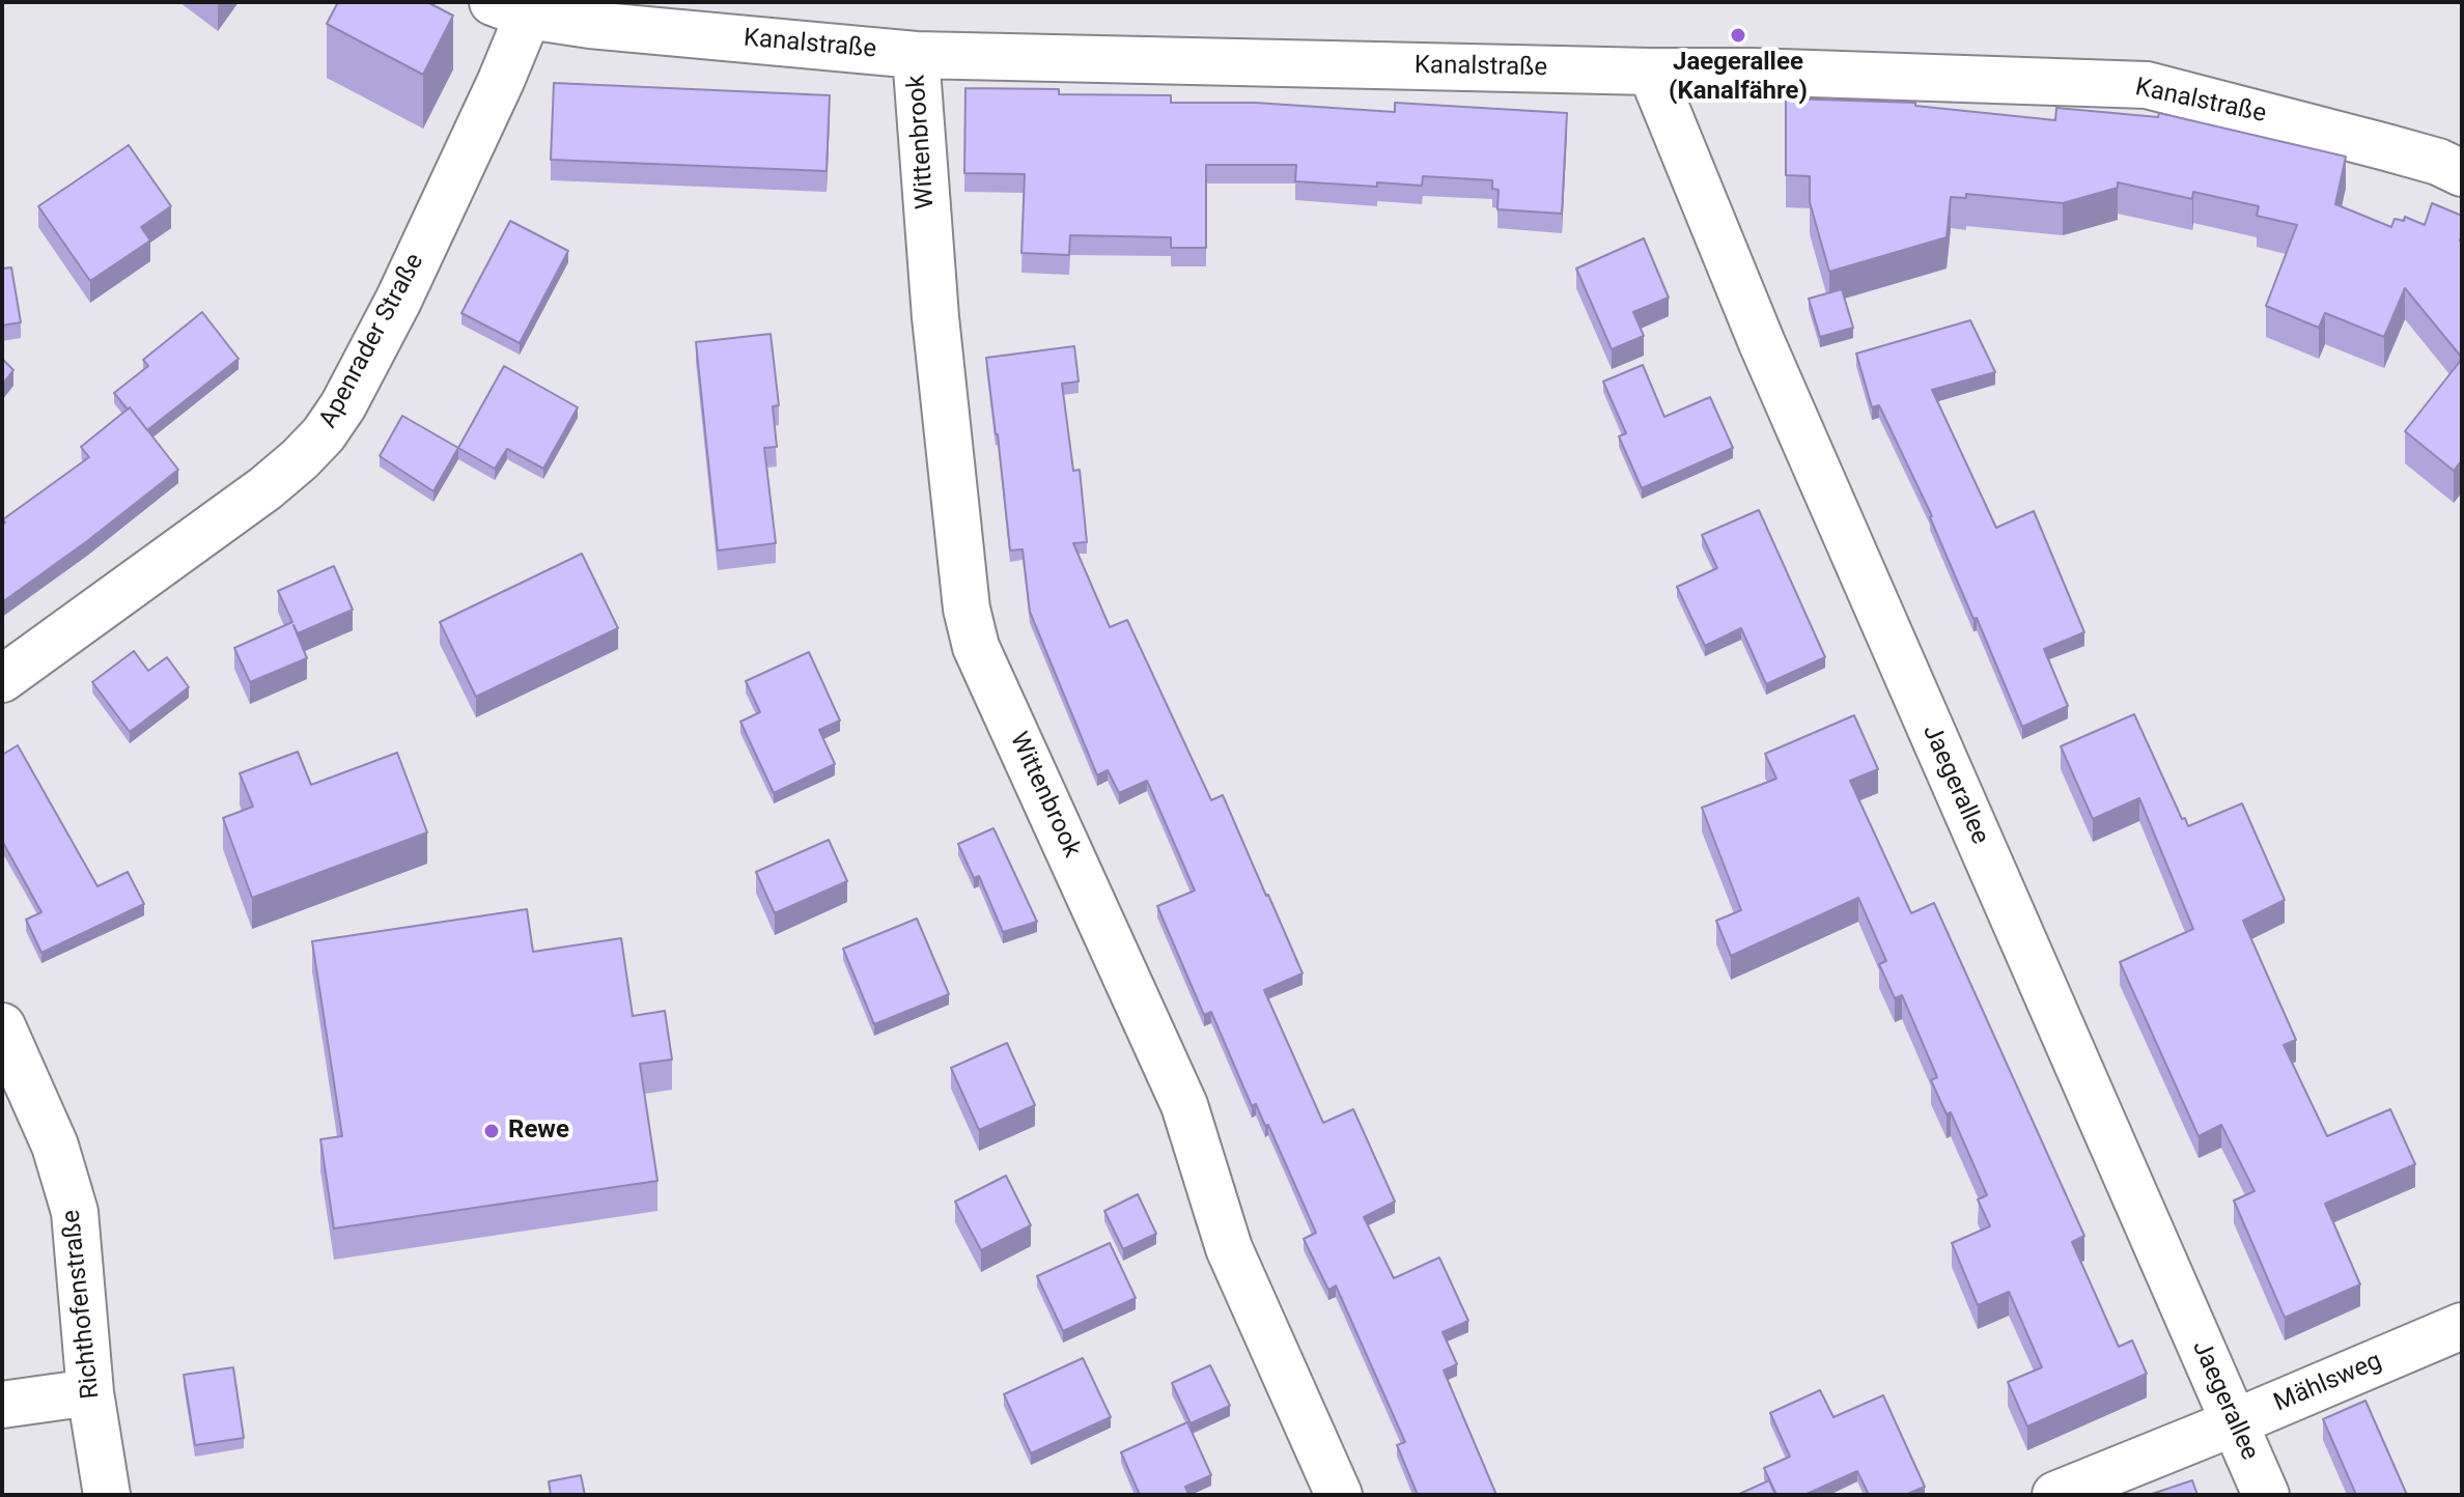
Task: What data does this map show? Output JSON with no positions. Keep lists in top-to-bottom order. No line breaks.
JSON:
{"streets":{"street":["Kanalstraße","Wittenbrook","Apenrader Straße","Jaegerallee","Richthofenstraße","Mählsweg"]},"crossings":[["Kanalstraße","Wittenbrook"],["Kanalstraße","Apenrader Straße"],["Kanalstraße","Jaegerallee"],["Jaegerallee","Mählsweg"]],"places":["Jaegerallee (Kanalfähre)","Rewe"]}
